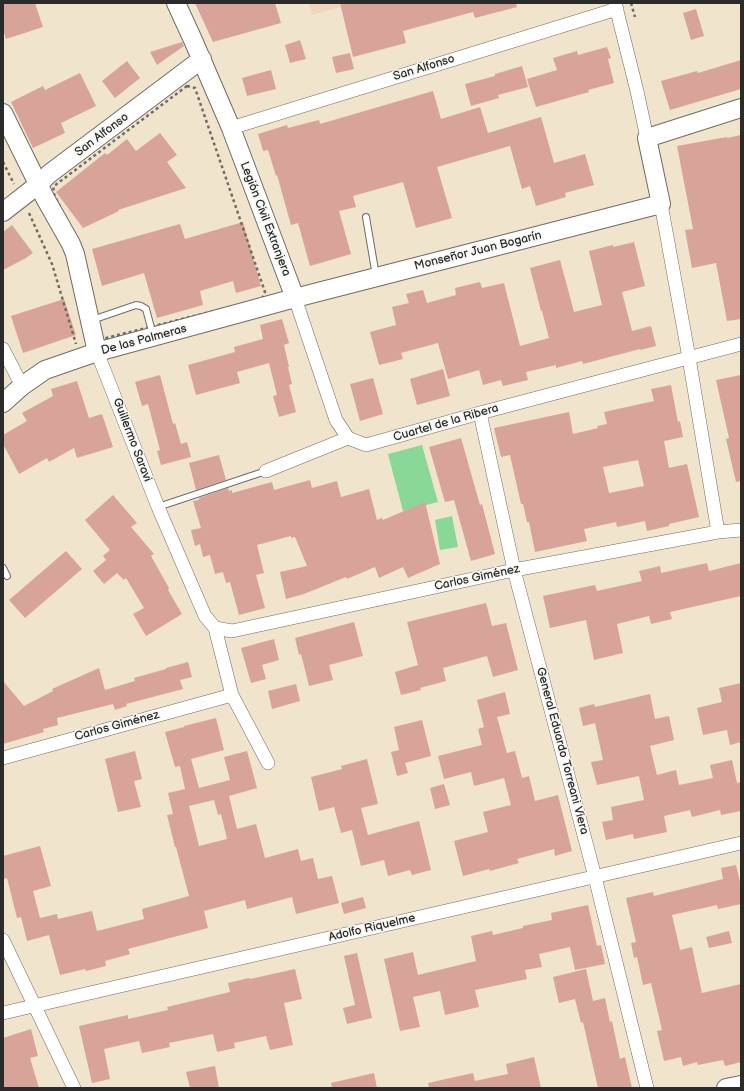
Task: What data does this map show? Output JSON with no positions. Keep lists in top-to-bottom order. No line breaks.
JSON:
{"streets":{"main road":["San Alfonso","Legión Civil Extranjera","Monseñor Juan Bogarín","De las Palmeras","Guillermo Saravi"],"street":["Cuartel de la Ribera","Carlos Giménez","General Eduardo Torreani Viera","Adolfo Riquelme"]},"crossings":[["San Alfonso","Legión Civil Extranjera"],["San Alfonso","Guillermo Saravi"],["Legión Civil Extranjera","Monseñor Juan Bogarín"],["Legión Civil Extranjera","De las Palmeras"],["Legión Civil Extranjera","Cuartel de la Ribera"],["Monseñor Juan Bogarín","De las Palmeras"],["De las Palmeras","Guillermo Saravi"],["Cuartel de la Ribera","General Eduardo Torreani Viera"],["Guillermo Saravi","Carlos Giménez"],["Carlos Giménez","General Eduardo Torreani Viera"],["General Eduardo Torreani Viera","Adolfo Riquelme"]]}
